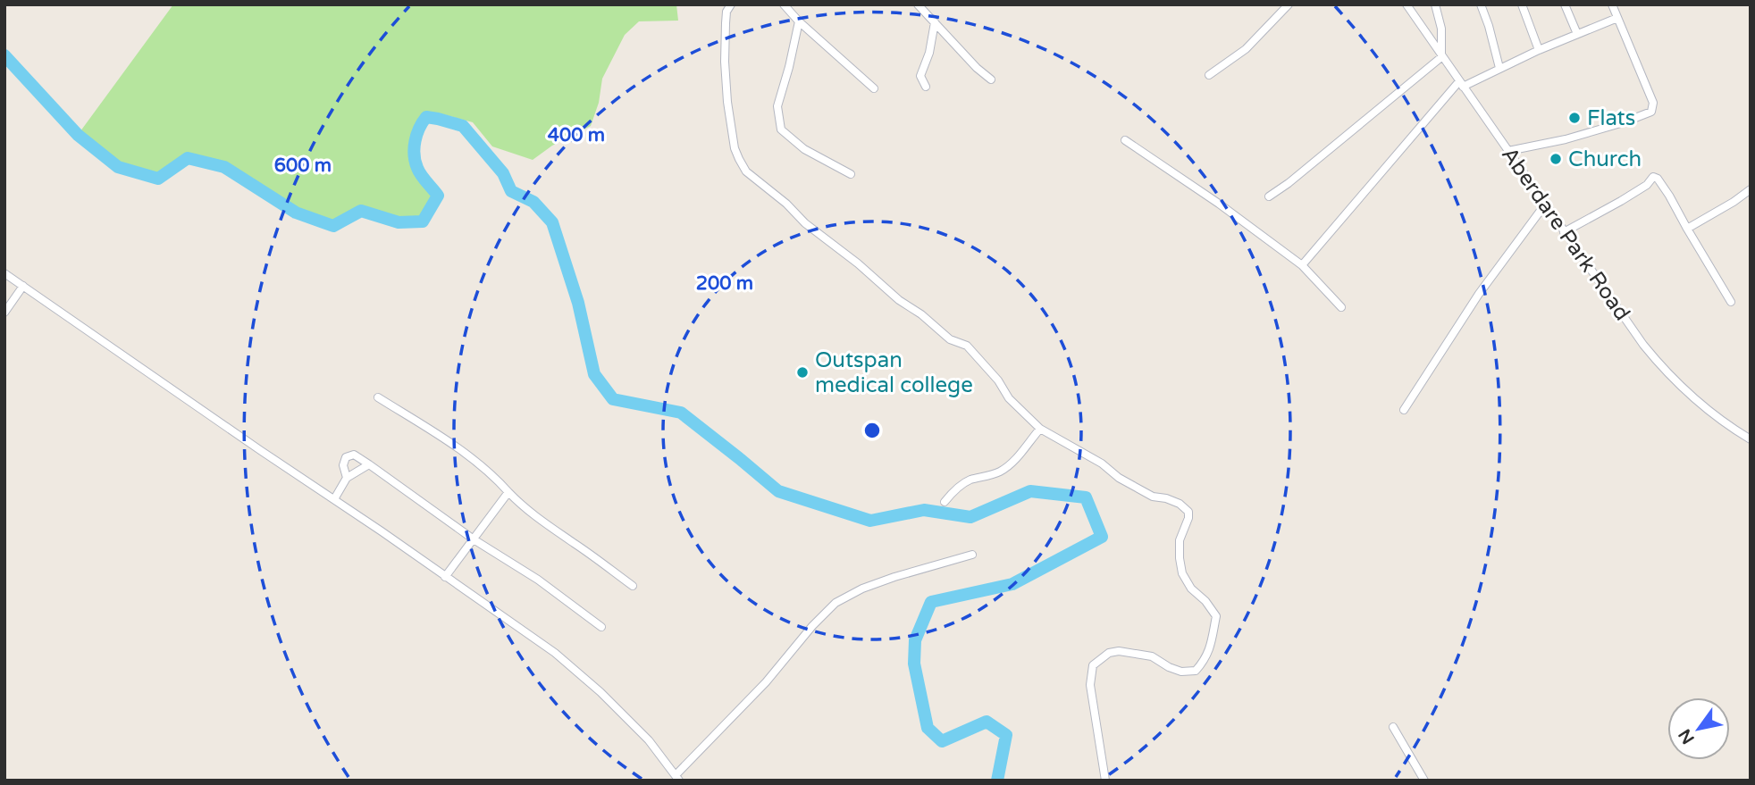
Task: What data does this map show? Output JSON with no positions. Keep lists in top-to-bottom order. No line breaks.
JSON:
{"streets":{"street":["Aberdare Park Road"]},"places":["Flats","Church","Outspan medical college"],"north":"bottom left","rings":["400 m","600 m","200 m"]}
